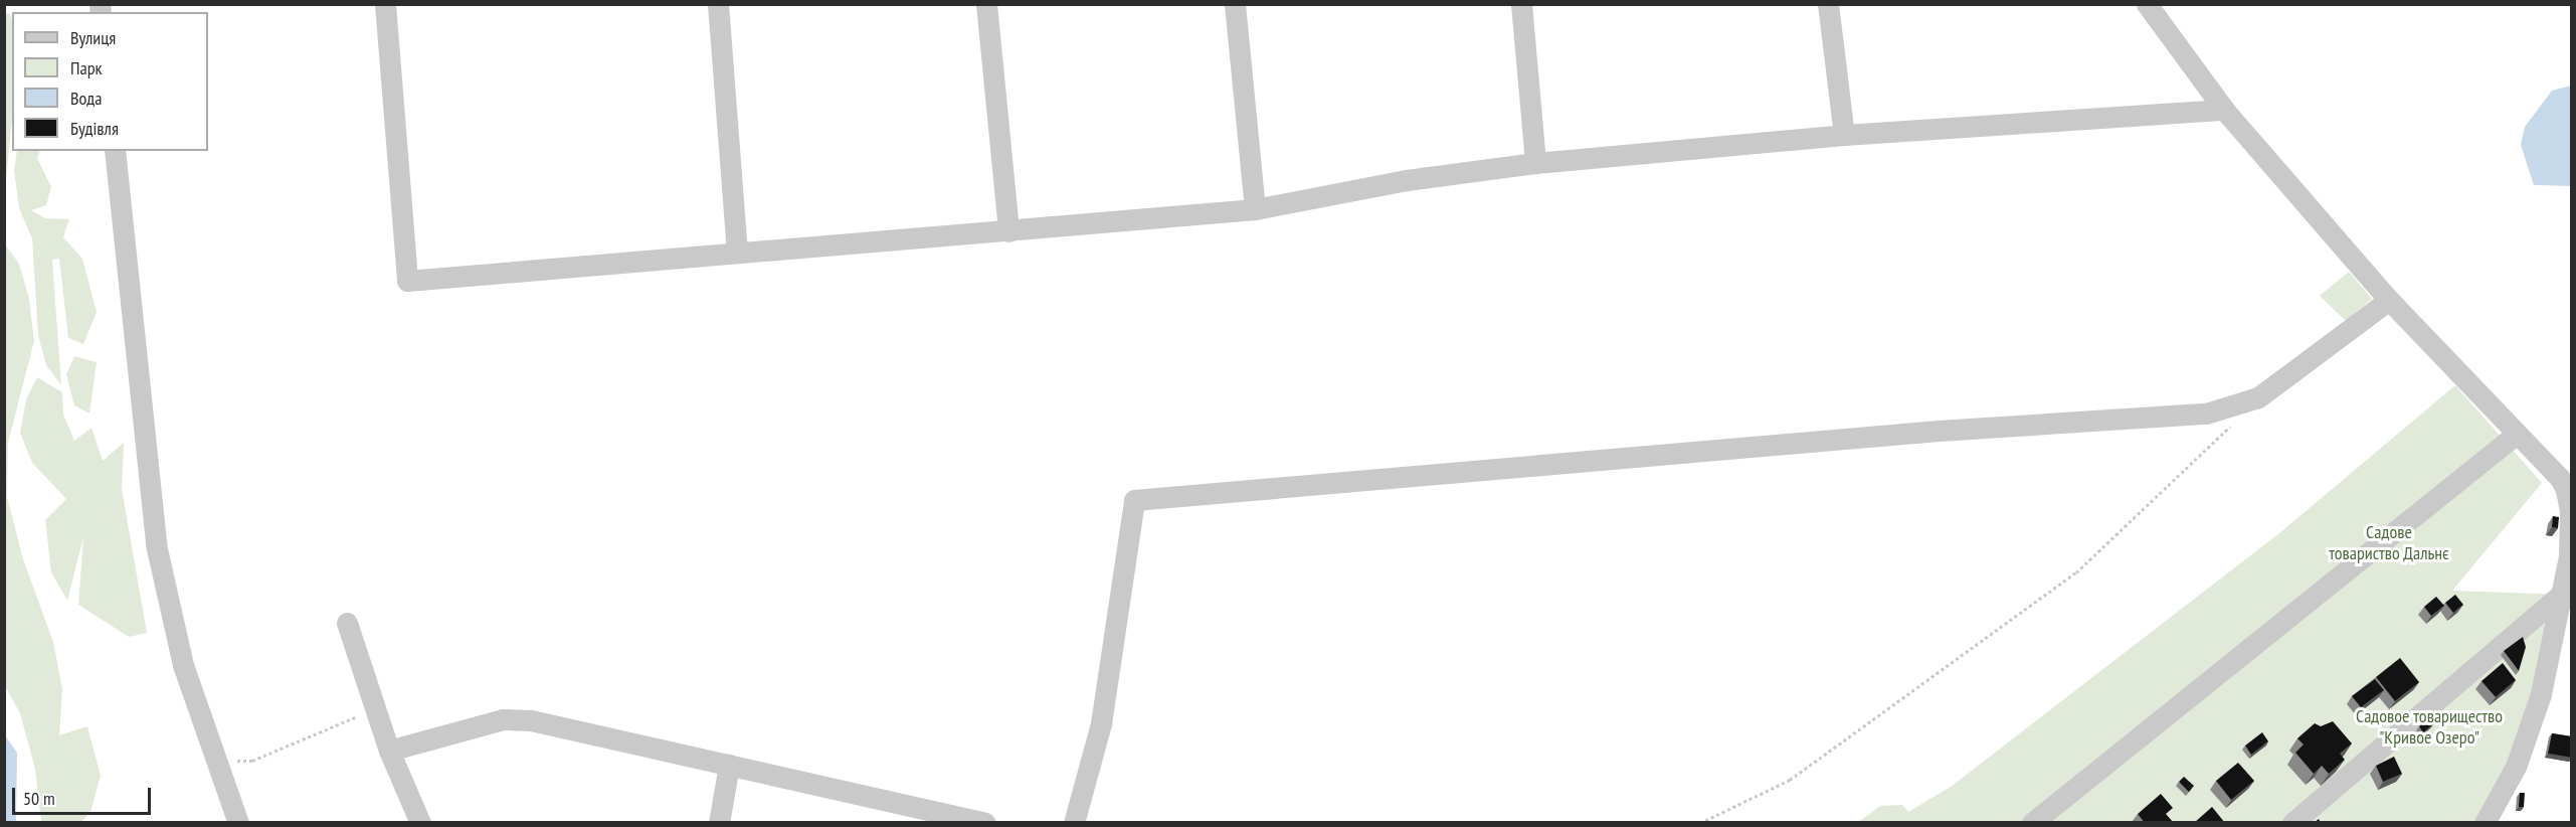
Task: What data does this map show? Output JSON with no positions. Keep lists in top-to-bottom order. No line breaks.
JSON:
{"parks":["Садове товариство Дальнє","Садовое товарищество \"Кривое Озеро\""],"legend":["Вулиця","Парк","Вода","Будівля"],"scale_bar":"50 m"}
